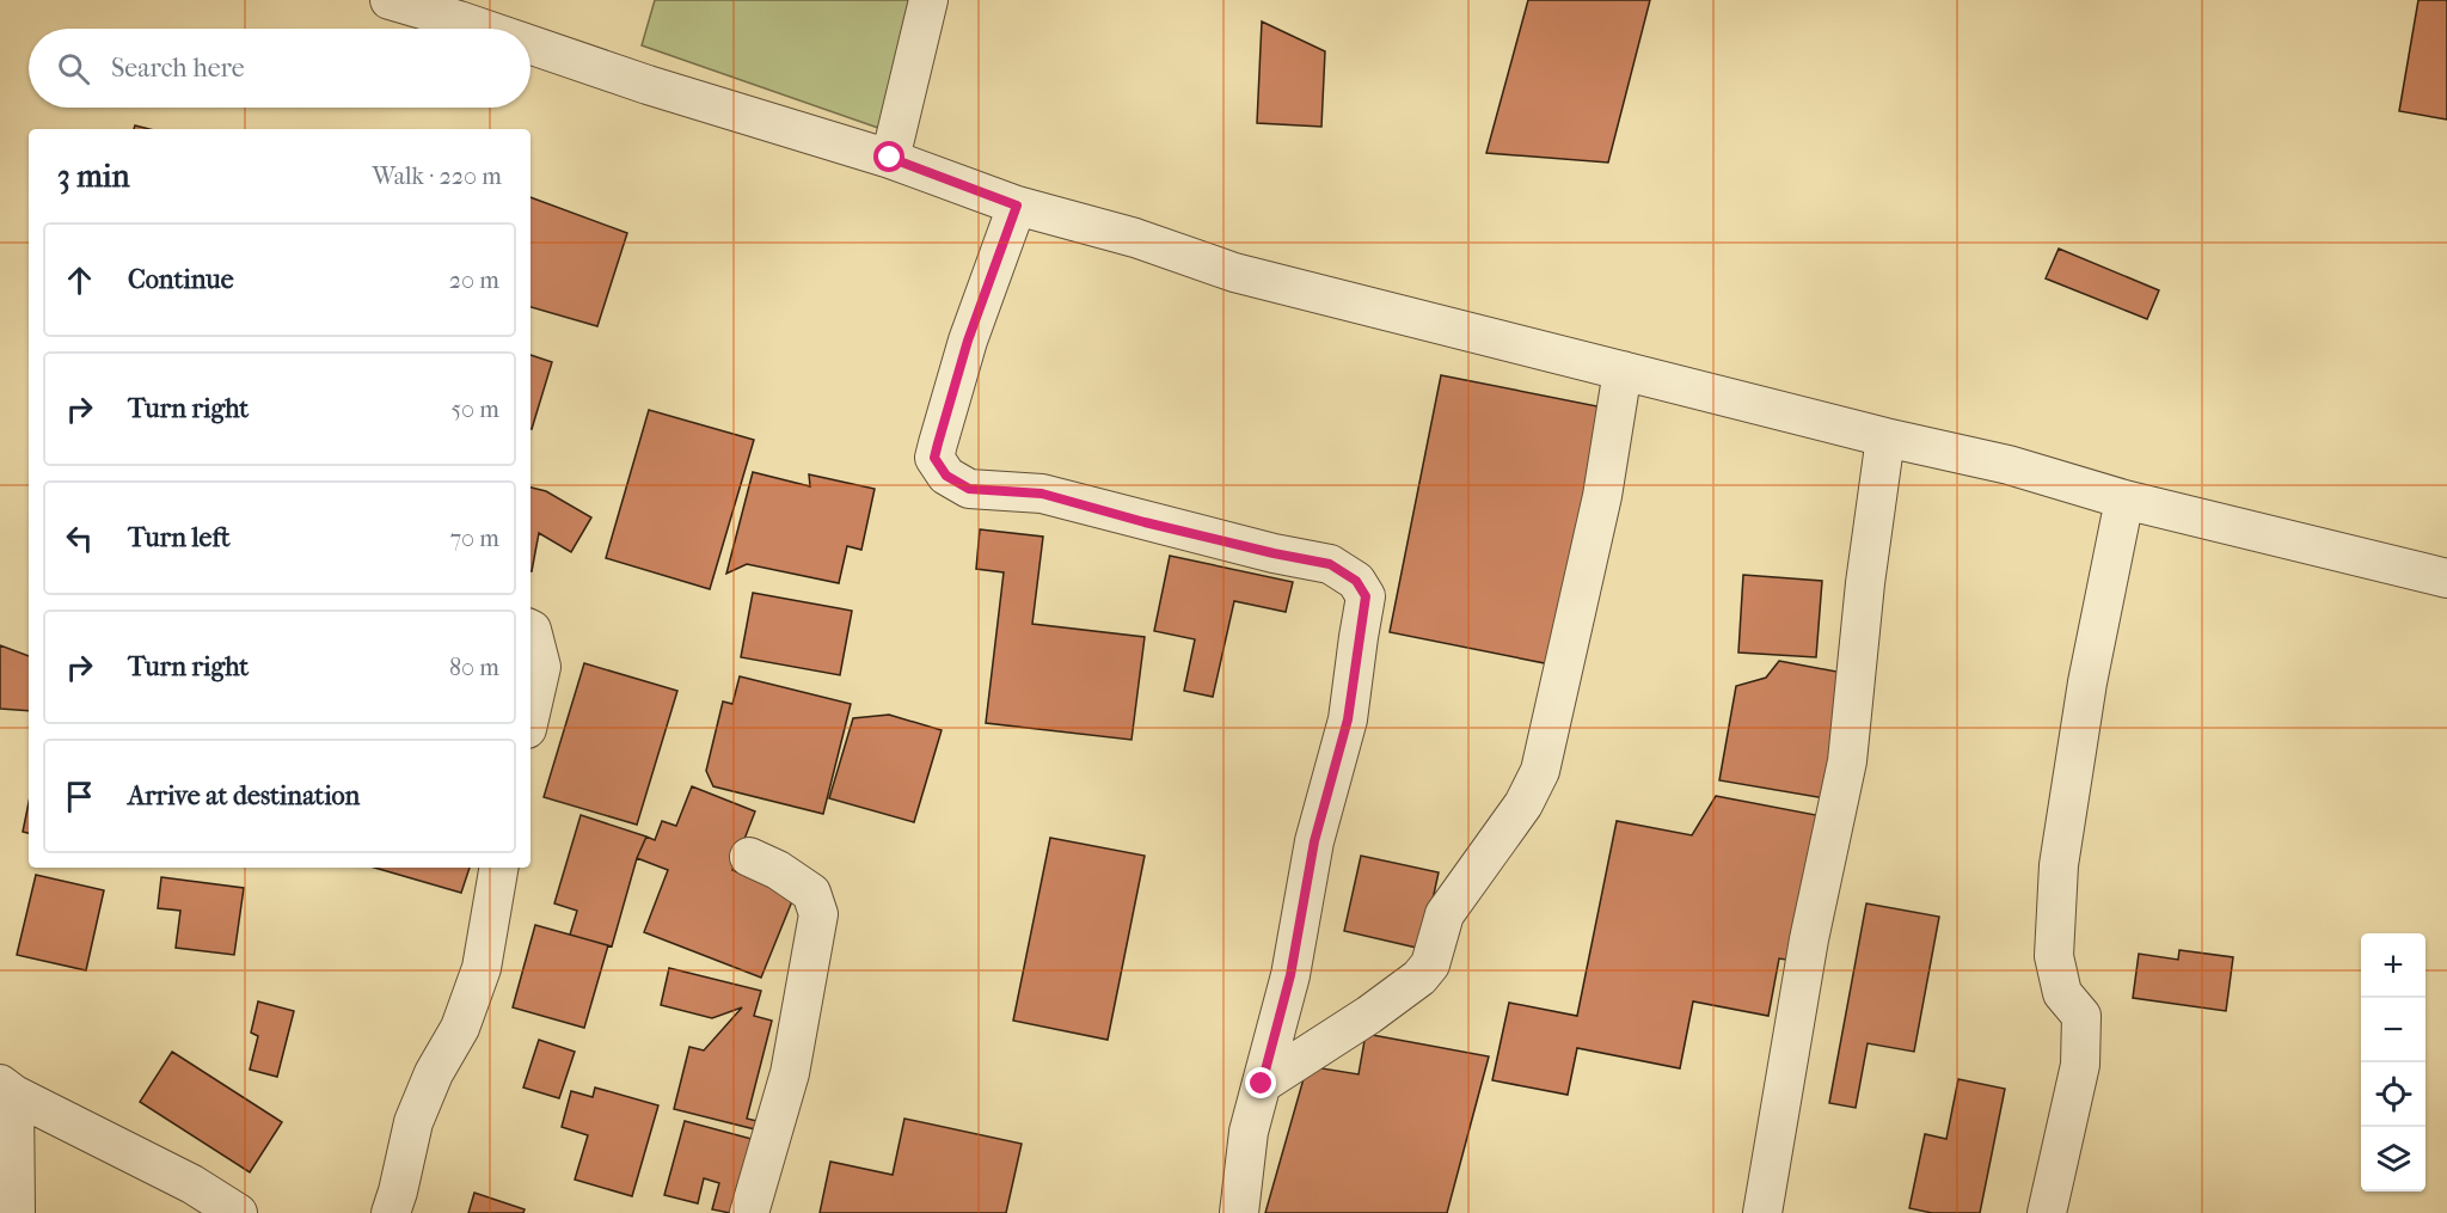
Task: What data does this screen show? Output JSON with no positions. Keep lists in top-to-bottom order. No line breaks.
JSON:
{"page":{"search":"Search here","heading":["3 min","Walk · 220 m"],"list":[["Continue","20 m"],["Turn right","50 m"],["Turn left","70 m"],["Turn right","80 m"],"Arrive at destination"],"map_buttons":["+","−"]}}
